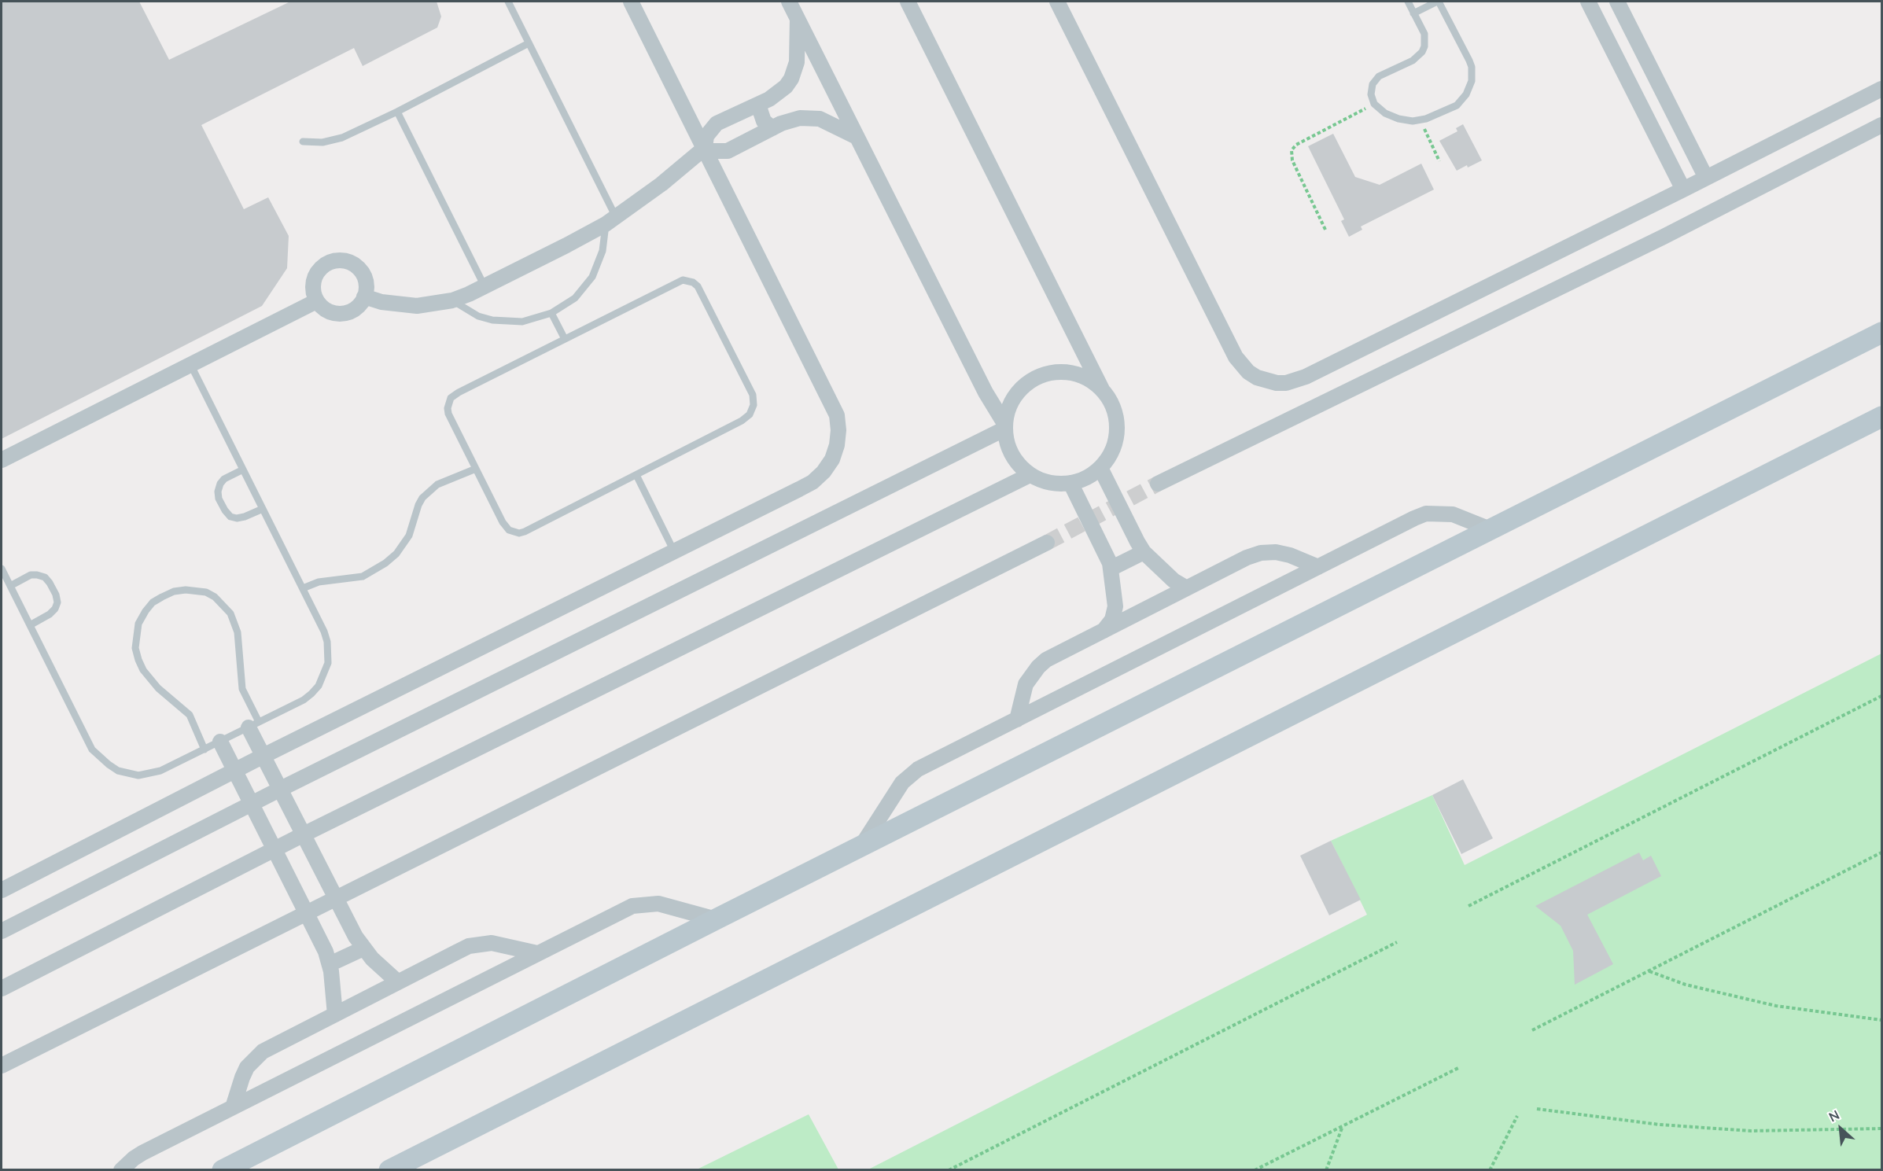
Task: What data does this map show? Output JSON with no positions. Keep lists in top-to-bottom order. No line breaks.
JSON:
{"north":"top left"}
